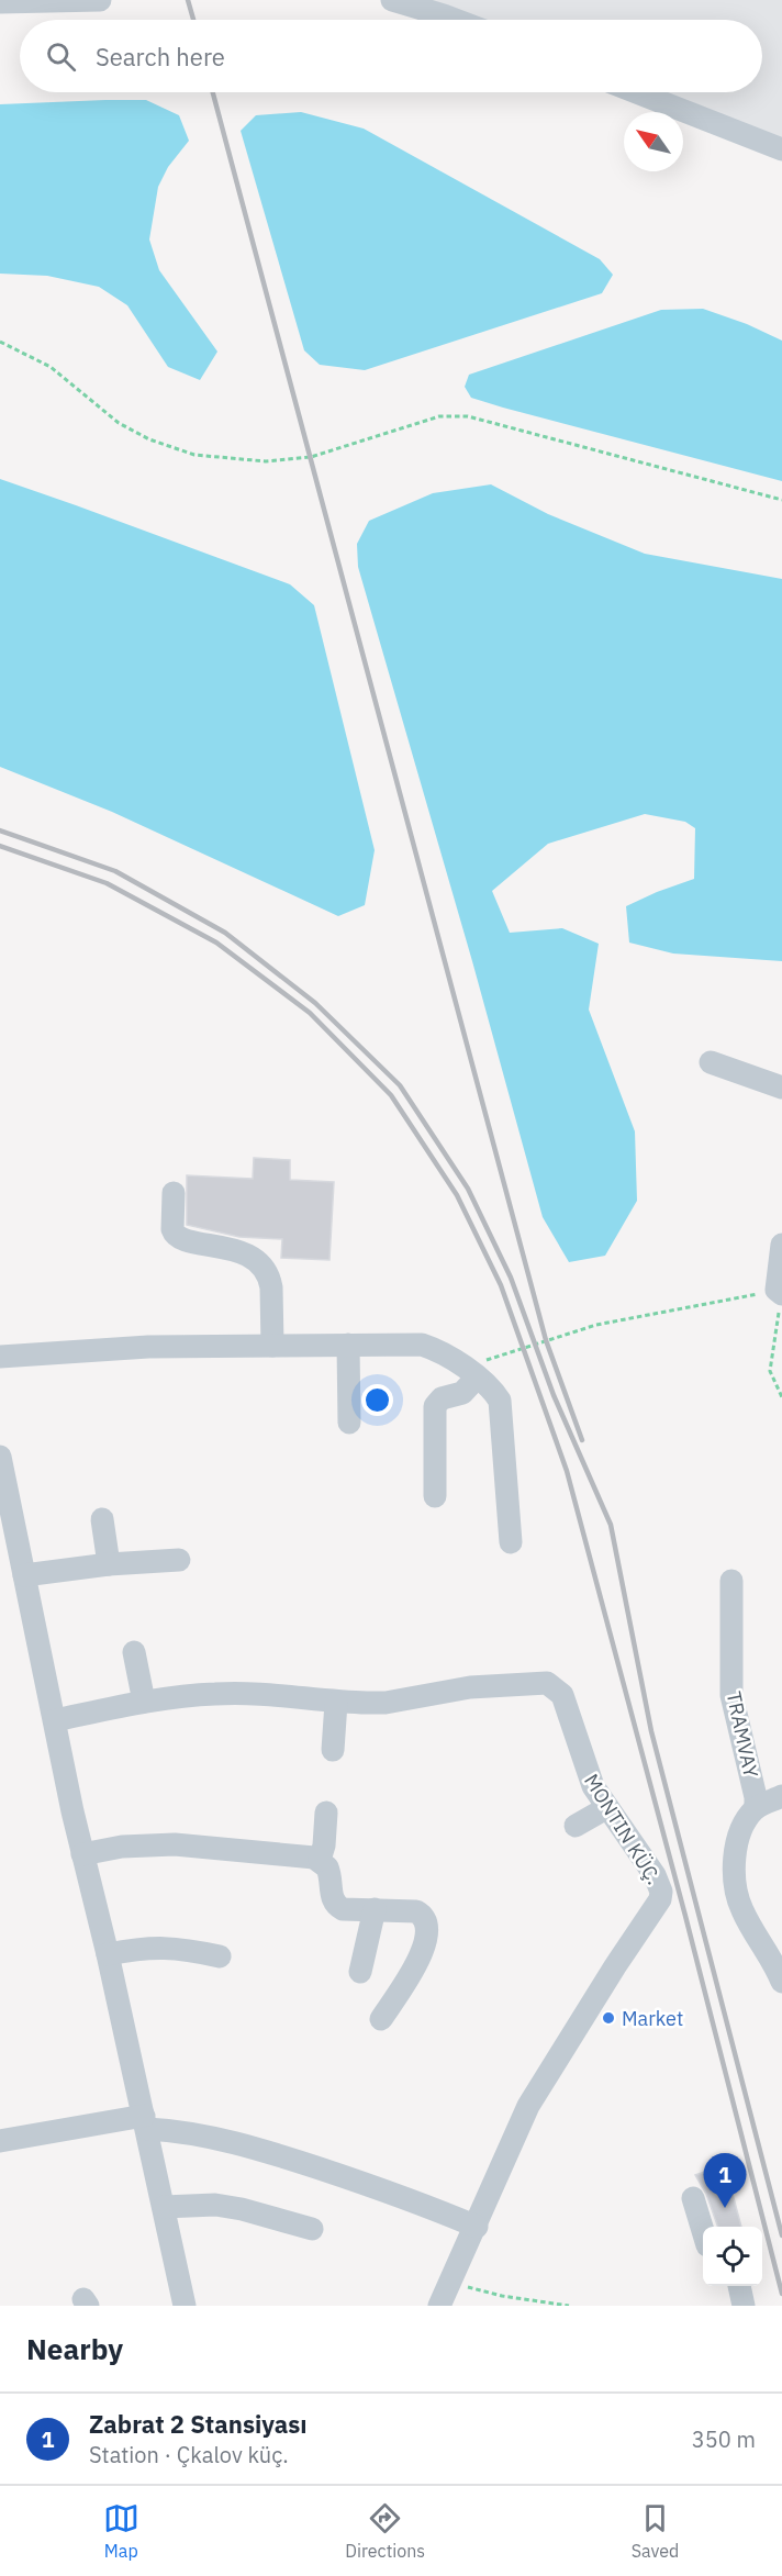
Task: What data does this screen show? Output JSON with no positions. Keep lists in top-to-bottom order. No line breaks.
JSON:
{"streets":{"street":["TRAMVAY","MONTIN KÜÇ."]},"places":["Market"],"north":"top left","page":{"search":"Search here","pins":"1","heading":"Nearby","list":[{"mark":"1","name":"Zabrat 2 Stansiyası","note":"Station · Çkalov küç.","value":"350 m"}],"nav":["Map","Directions","Saved"]}}
